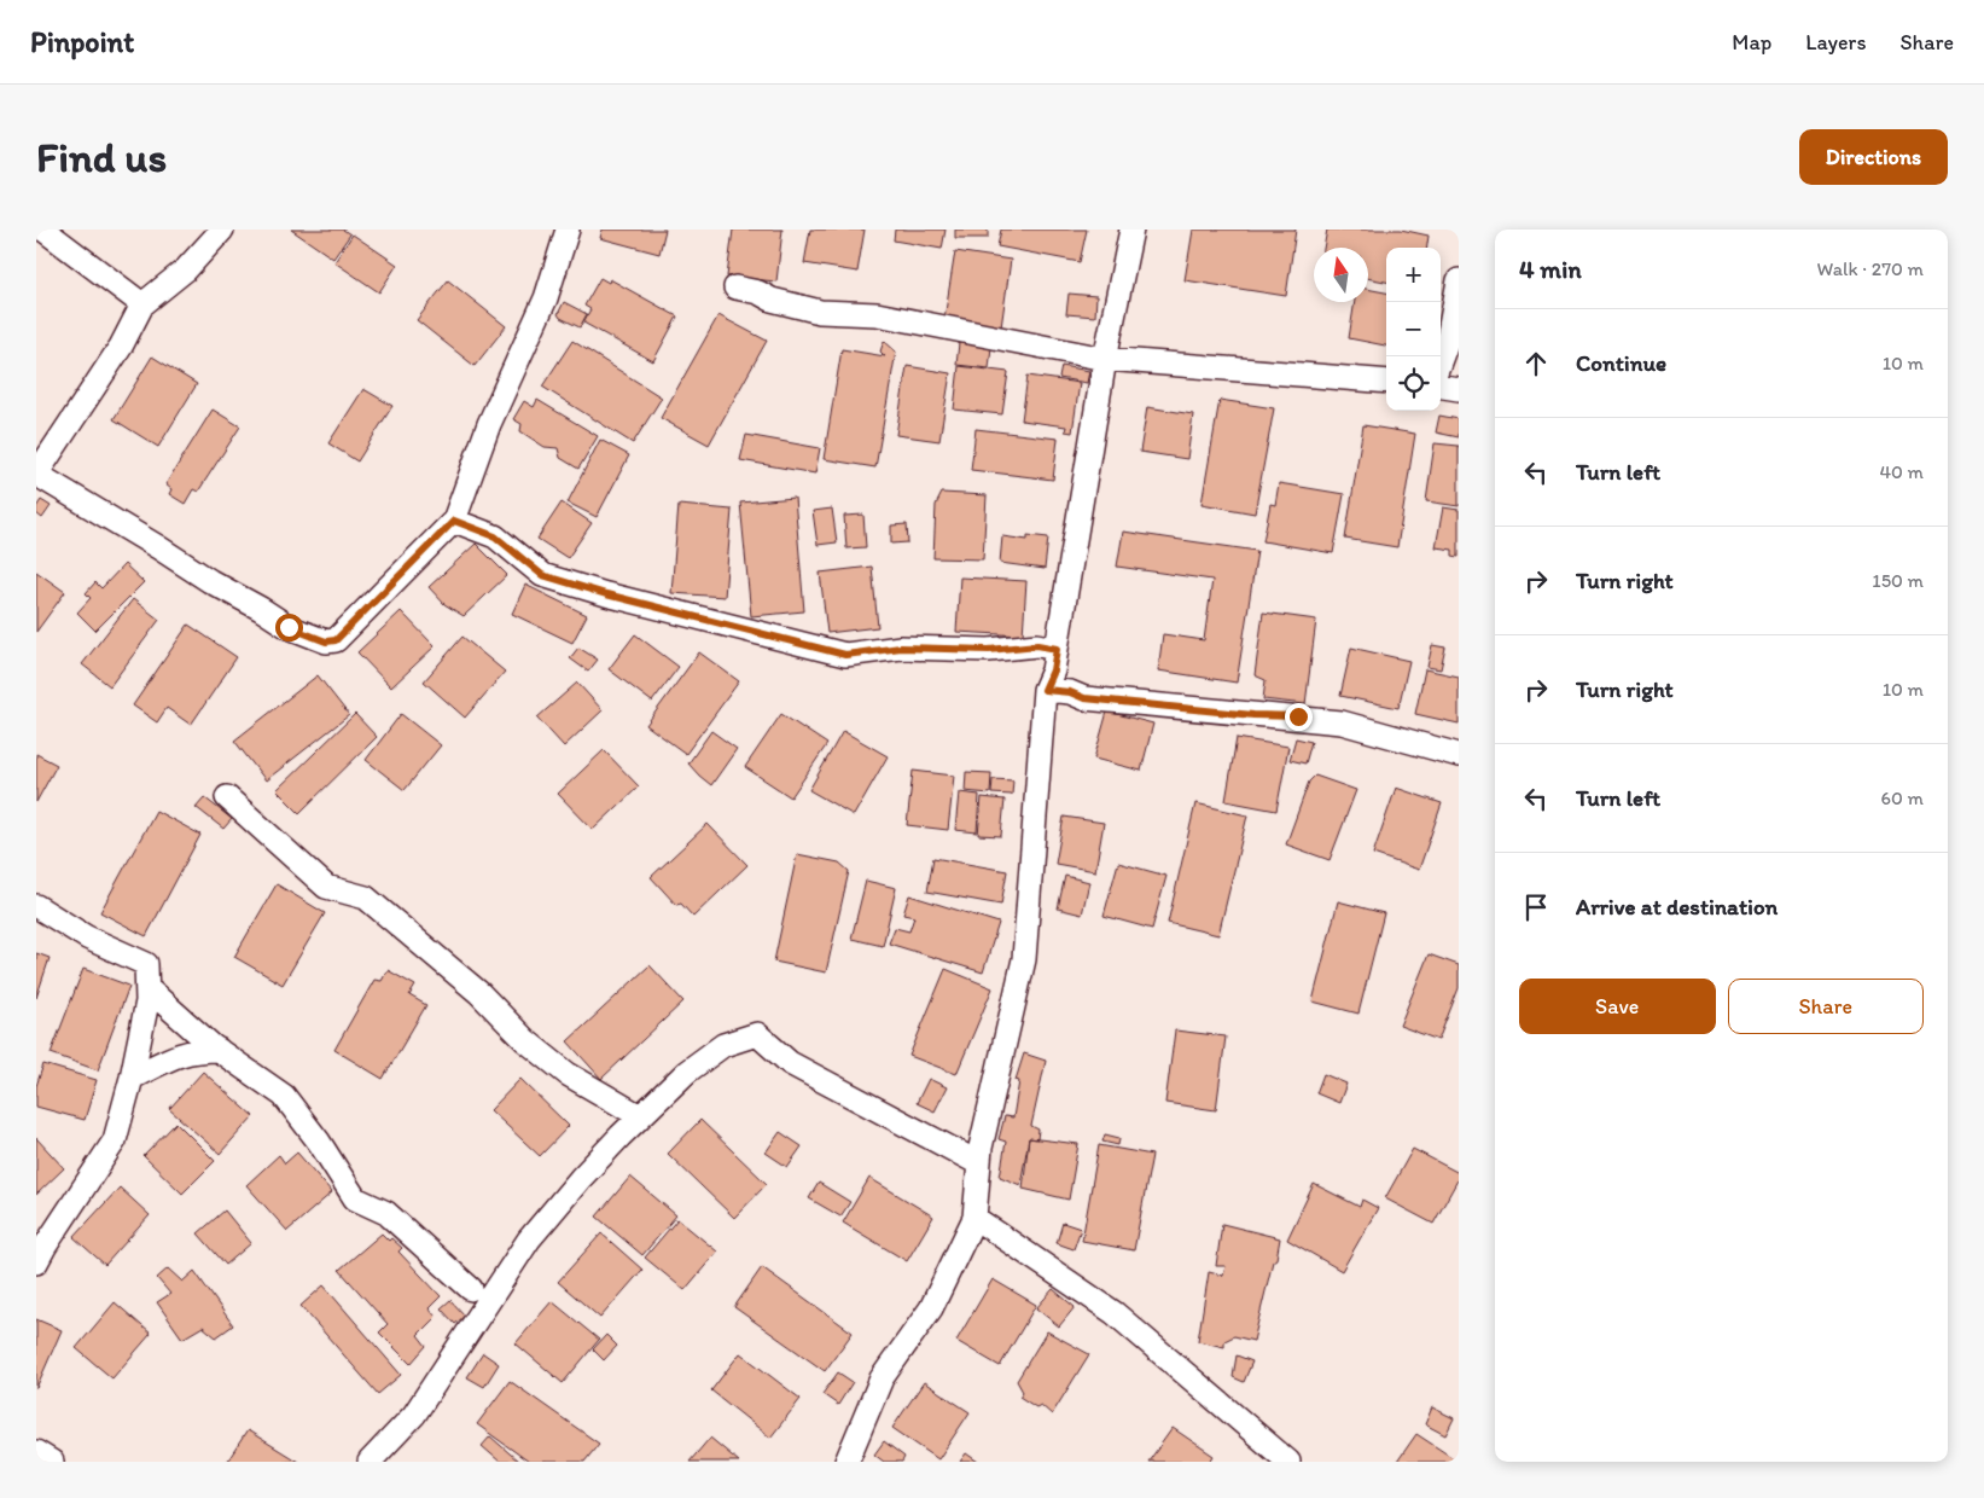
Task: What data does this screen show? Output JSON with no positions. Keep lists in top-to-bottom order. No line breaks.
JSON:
{"north":"top","page":{"header":"Pinpoint","nav":["Map","Layers","Share"],"buttons":["Directions",["Save","Share"]],"title":"Find us","heading":["4 min","Walk · 270 m"],"map_buttons":["+","−"],"list":[["Continue","10 m"],["Turn left","40 m"],["Turn right","150 m"],["Turn right","10 m"],["Turn left","60 m"],"Arrive at destination"]}}
